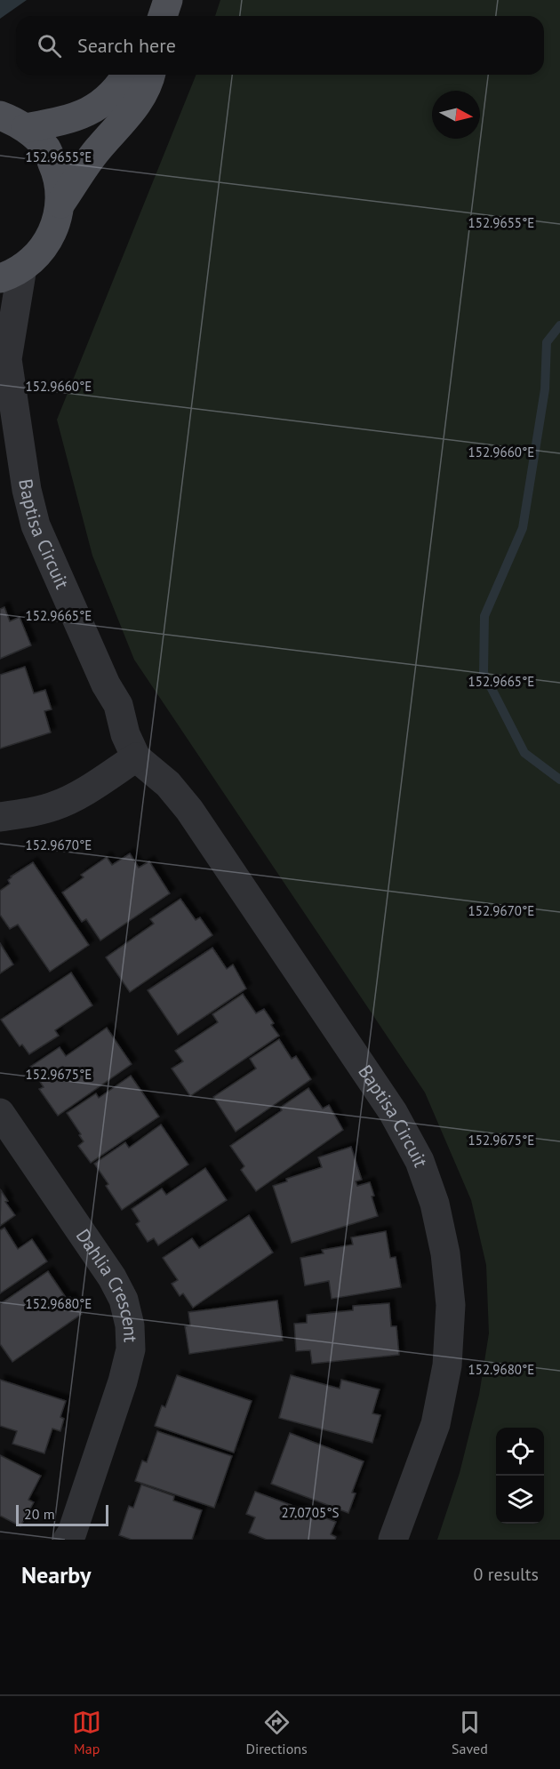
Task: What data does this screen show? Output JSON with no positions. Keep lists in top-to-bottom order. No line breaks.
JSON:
{"streets":{"street":["Baptisa Circuit","Dahlia Crescent"]},"scale_bar":"20 m","north":"right","page":{"search":"Search here","scale":"20 m","heading":["Nearby","0 results"],"nav":["Map","Directions","Saved"]},"coordinates":["152.9655°E","152.9660°E","152.9665°E","152.9670°E","152.9675°E","152.9680°E","27.0705°S"]}
